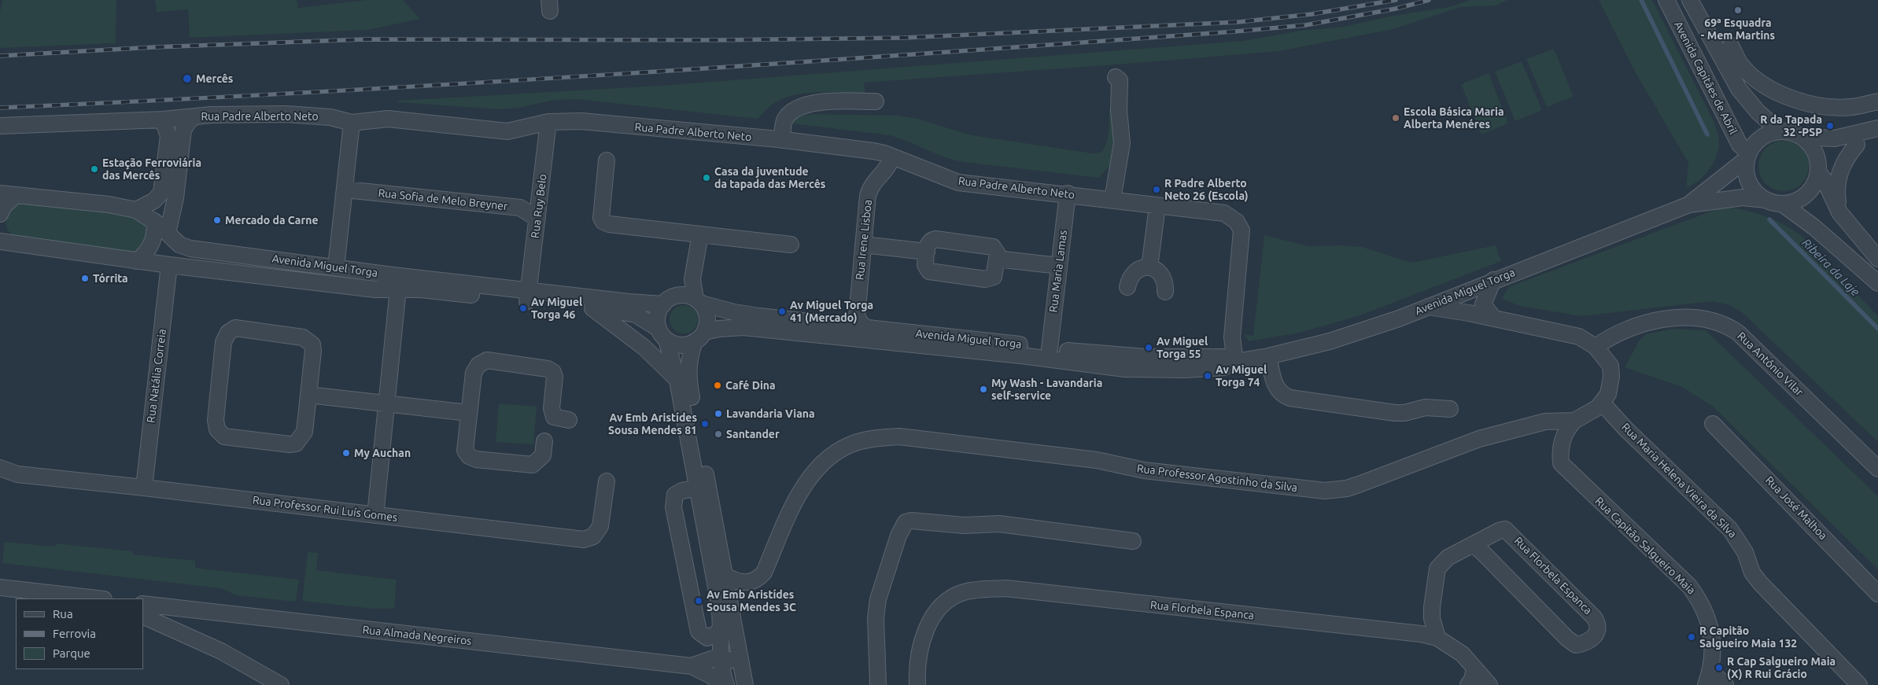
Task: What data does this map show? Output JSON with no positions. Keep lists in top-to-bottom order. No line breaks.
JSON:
{"streets":{"street":["Avenida Capitães de Abril","Rua Padre Alberto Neto","Rua Sofia de Melo Breyner","Rua Ruy Belo","Rua Irene Lisboa","Avenida Miguel Torga","Rua Maria Lamas","Rua António Vilar","Rua Natália Correia","Rua Professor Agostinho da Silva","Rua Maria Helena Vieira da Silva","Rua José Malhoa","Rua Professor Rui Luís Gomes","Rua Capitão Salgueiro Maia","Rua Florbela Espanca","Rua Almada Negreiros"]},"crossings":[["Avenida Capitães de Abril","Avenida Miguel Torga"],["Rua Padre Alberto Neto","Rua Ruy Belo"],["Rua Padre Alberto Neto","Rua Irene Lisboa"],["Rua Padre Alberto Neto","Avenida Miguel Torga"],["Rua Padre Alberto Neto","Rua Maria Lamas"],["Rua Sofia de Melo Breyner","Rua Ruy Belo"],["Rua Ruy Belo","Avenida Miguel Torga"],["Rua Irene Lisboa","Avenida Miguel Torga"],["Avenida Miguel Torga","Rua Maria Lamas"],["Avenida Miguel Torga","Rua Natália Correia"],["Avenida Miguel Torga","Rua Professor Agostinho da Silva"],["Rua António Vilar","Rua Professor Agostinho da Silva"],["Rua Natália Correia","Rua Professor Rui Luís Gomes"],["Rua Professor Agostinho da Silva","Rua Maria Helena Vieira da Silva"],["Rua Professor Agostinho da Silva","Rua Capitão Salgueiro Maia"]],"water":["Ribeira da Laje"],"places":["69ª Esquadra - Mem Martins","Mercês","Escola Básica Maria Alberta Menéres","R da Tapada 32 -PSP","Estação Ferroviária das Mercês","Casa da juventude da tapada das Mercês","R Padre Alberto Neto 26 (Escola)","Mercado da Carne","Tórrita","Av Miguel Torga 46","Av Miguel Torga 41 (Mercado)","Av Miguel Torga 55","Av Miguel Torga 74","Café Dina","My Wash - Lavandaria self-service","Lavandaria Viana","Av Emb Aristídes Sousa Mendes 81","Santander","My Auchan","Av Emb Aristídes Sousa Mendes 3C","R Capitão Salgueiro Maia 132","R Cap Salgueiro Maia (X) R Rui Grácio"],"legend":["Rua","Ferrovia","Parque"]}
